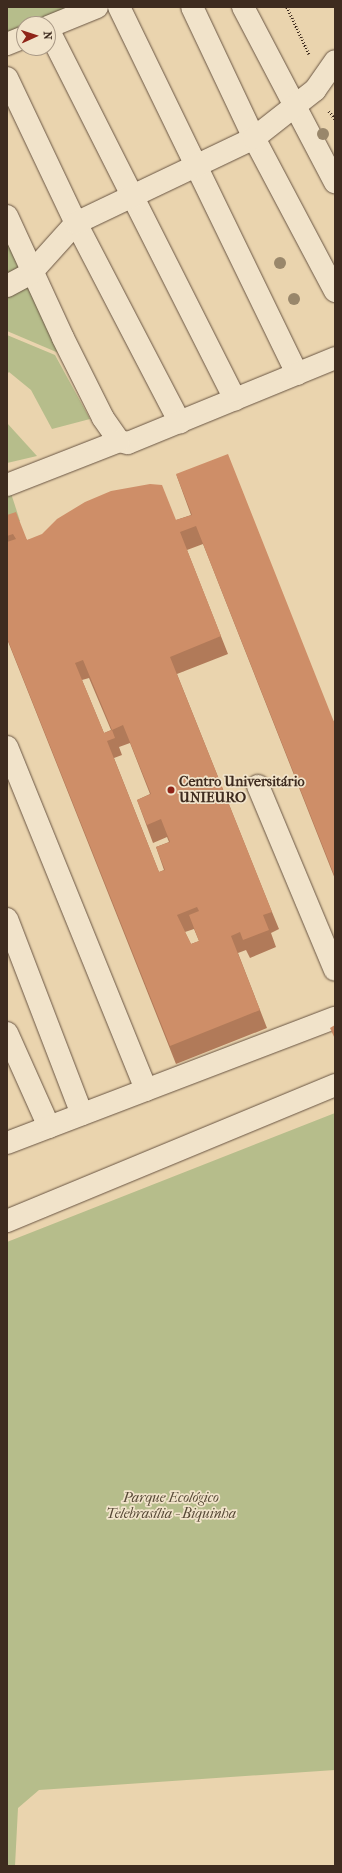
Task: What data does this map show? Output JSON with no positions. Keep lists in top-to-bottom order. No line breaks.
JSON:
{"parks":["Parque Ecológico Telebrasília - Biquinha"],"places":["Centro Universitário UNIEURO"],"north":"right"}
